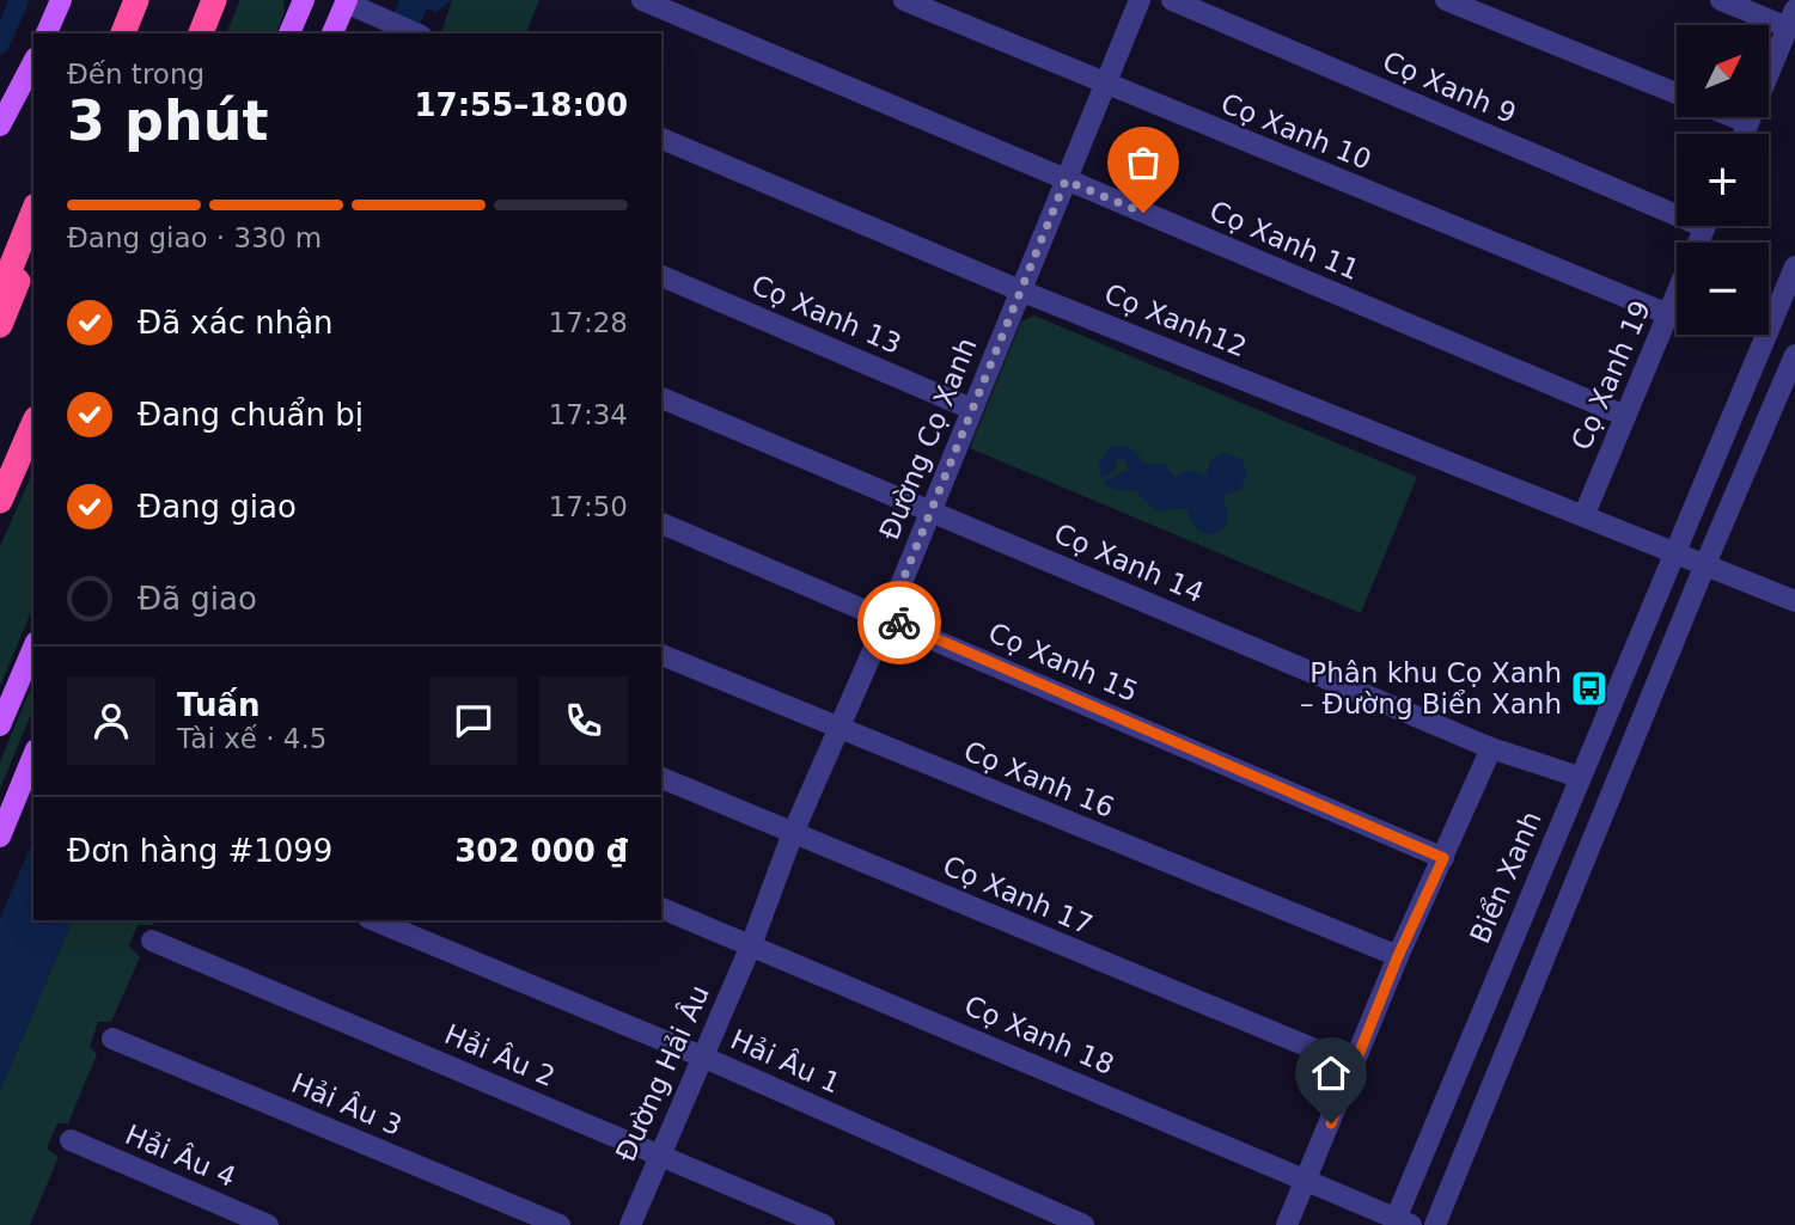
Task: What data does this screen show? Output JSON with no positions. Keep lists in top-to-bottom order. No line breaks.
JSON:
{"streets":{"street":["Cọ Xanh 9","Cọ Xanh 10","Cọ Xanh 11","Cọ Xanh 13","Cọ Xanh12","Cọ Xanh 19","Đường Cọ Xanh","Cọ Xanh 14","Cọ Xanh 15","Cọ Xanh 16","Biển Xanh","Cọ Xanh 17","Cọ Xanh 18","Hải Âu 2","Hải Âu 1","Đường Hải Âu","Hải Âu 3","Hải Âu 4"]},"crossings":[["Cọ Xanh 10","Cọ Xanh 19"],["Cọ Xanh 10","Đường Cọ Xanh"],["Cọ Xanh 11","Cọ Xanh 19"],["Cọ Xanh 11","Đường Cọ Xanh"],["Cọ Xanh 13","Đường Cọ Xanh"],["Cọ Xanh12","Cọ Xanh 19"],["Cọ Xanh12","Đường Cọ Xanh"],["Cọ Xanh12","Biển Xanh"],["Đường Cọ Xanh","Cọ Xanh 14"],["Đường Cọ Xanh","Cọ Xanh 15"],["Đường Cọ Xanh","Cọ Xanh 16"],["Đường Cọ Xanh","Cọ Xanh 17"],["Đường Cọ Xanh","Cọ Xanh 18"],["Đường Cọ Xanh","Đường Hải Âu"],["Cọ Xanh 14","Biển Xanh"],["Biển Xanh","Cọ Xanh 18"],["Cọ Xanh 18","Đường Hải Âu"],["Hải Âu 2","Đường Hải Âu"],["Hải Âu 1","Đường Hải Âu"]],"places":{"bus stop":["Phân khu Cọ Xanh – Đường Biển Xanh"]},"north":"top right","page":{"map_buttons":["+","−"],"heading":["3 phút","Đến trong","17:55–18:00"],"panel":["Tuấn","Tài xế · 4.5","Đơn hàng #1099","302 000 ₫"],"bar":"Đang giao · 330 m","list":[["Đã xác nhận","17:28"],["Đang chuẩn bị","17:34"],["Đang giao","17:50"],"Đã giao"]}}
